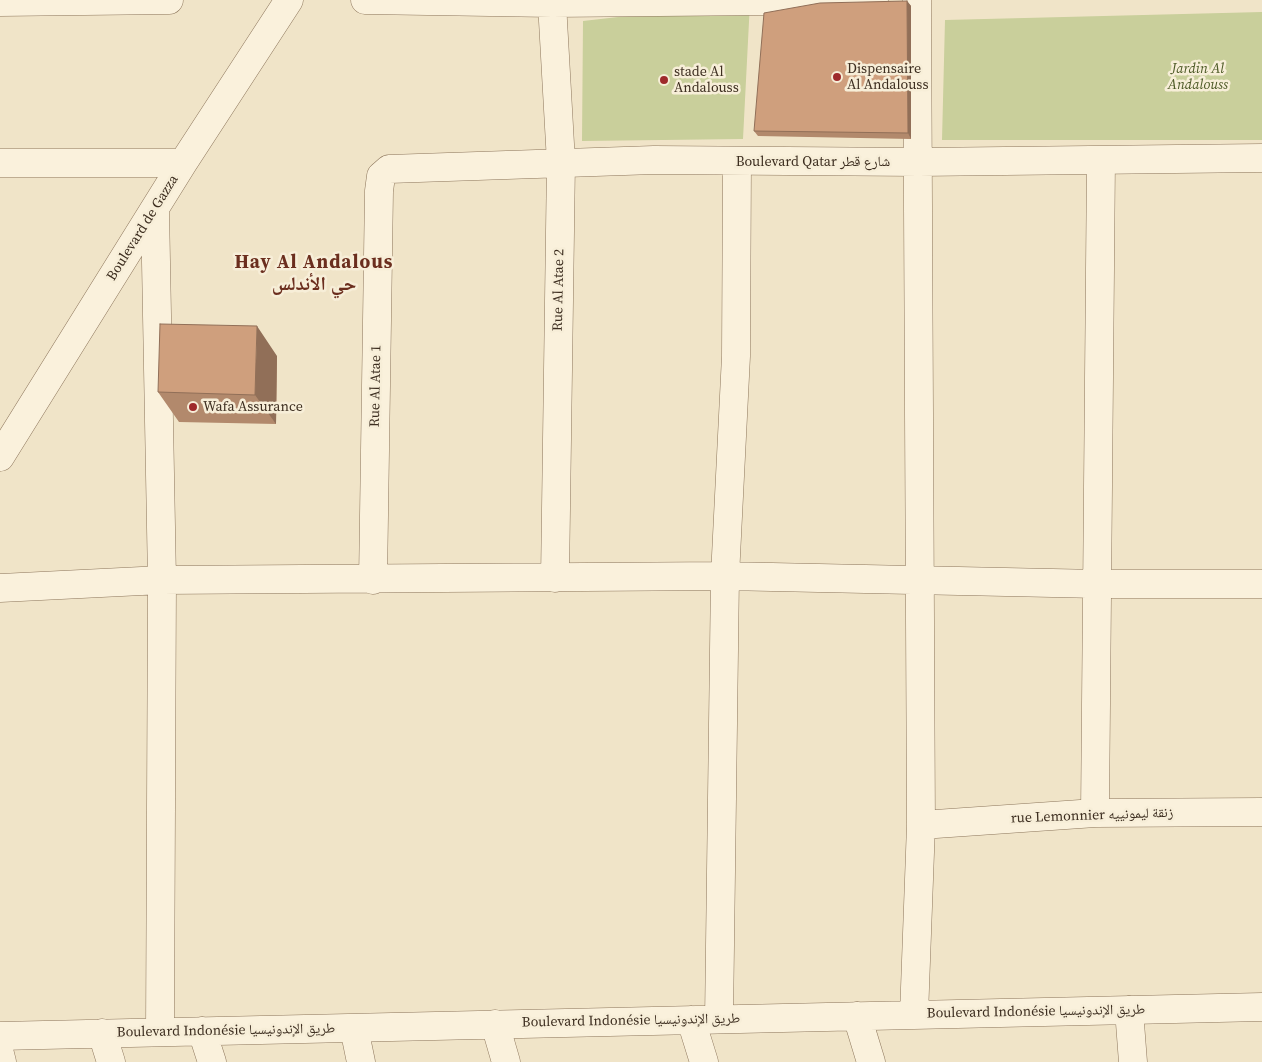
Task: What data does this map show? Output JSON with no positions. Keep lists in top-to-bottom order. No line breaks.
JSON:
{"streets":{"street":["Boulevard Qatar شارع قطر","Boulevard de Gazza","Rue Al Atae 2","Rue Al Atae 1","rue Lemonnier زنقة ليمونييه","Boulevard Indonésie طريق الإندونيسيا"]},"crossings":[["Boulevard Qatar شارع قطر","Rue Al Atae 2"],["Boulevard Qatar شارع قطر","Rue Al Atae 1"]],"districts":["Hay Al Andalous حي الأندلس"],"parks":["Jardin Al Andalouss"],"places":["Dispensaire Al Andalouss","stade Al Andalouss","Wafa Assurance"]}
